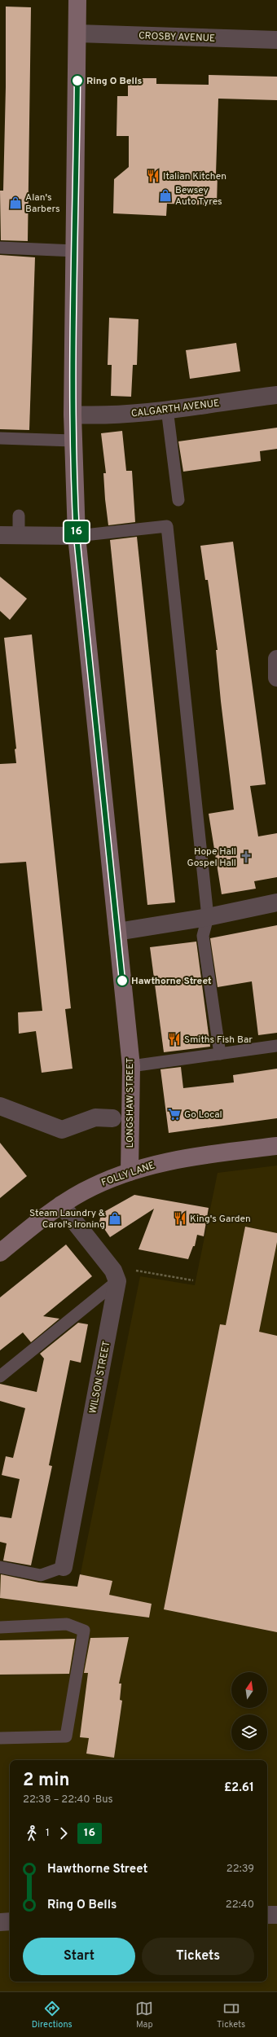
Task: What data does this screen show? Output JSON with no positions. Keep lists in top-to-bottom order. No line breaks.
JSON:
{"streets":{"street":["CROSBY AVENUE","CALGARTH AVENUE","LONGSHAW STREET","FOLLY LANE","WILSON STREET"]},"crossings":[["CROSBY AVENUE","LONGSHAW STREET"],["CALGARTH AVENUE","LONGSHAW STREET"],["LONGSHAW STREET","FOLLY LANE"]],"places":{"other":["Ring O Bells","Hawthorne Street"],"restaurant":["Italian Kitchen","Smiths Fish Bar","King's Garden"],"shop":["Bewsey Auto Tyres","Alan's Barbers","Steam Laundry & Carol's Ironing"],"church":["Hope Hall Gospel Hall"],"supermarket":["Go Local"]},"lines":["bus line 16"],"north":"top","page":{"on_map":"16","heading":["2 min","22:38 – 22:40 · Bus","£2.61"],"legs":["1","16"],"list":[{"name":"Hawthorne Street","value":"22:39"},{"name":"Ring O Bells","value":"22:40"}],"buttons":["Start","Tickets"],"tabs":["Directions","Map","Tickets"]}}
